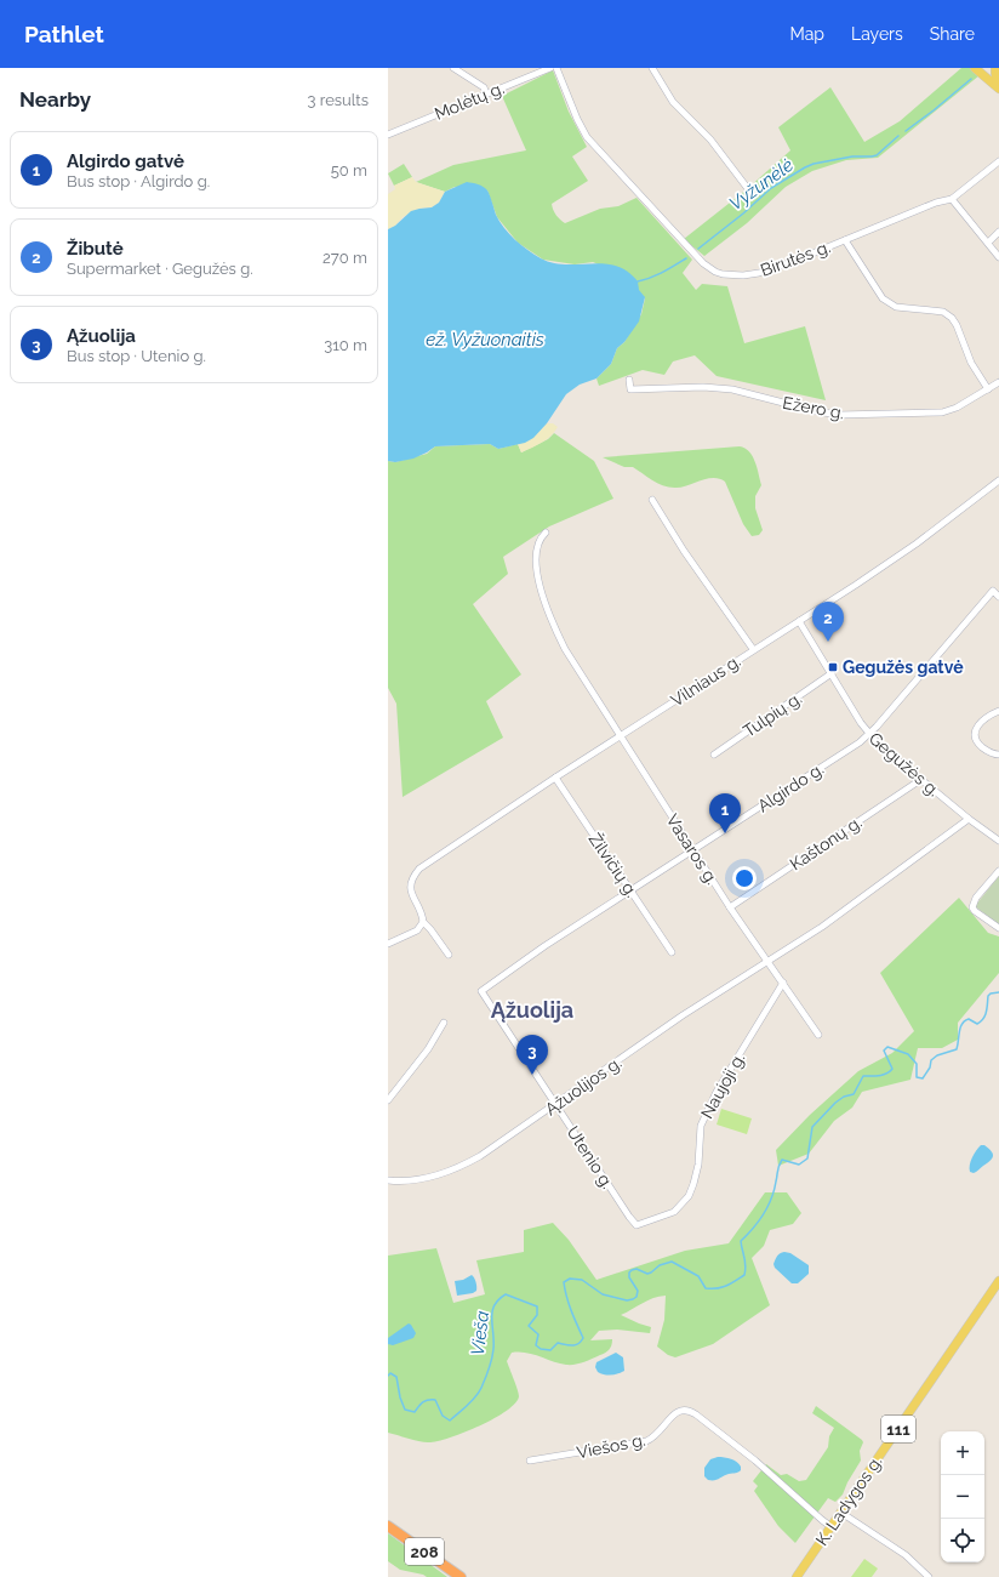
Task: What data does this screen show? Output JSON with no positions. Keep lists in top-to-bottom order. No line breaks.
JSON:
{"streets":{"highway":["208"],"main road":["111","K. Ladygos g."],"street":["Molėtų g.","Birutės g.","Ežero g.","Vilniaus g.","Tulpių g.","Gegužės g.","Algirdo g.","Kaštonų g.","Vasaros g.","Žilvičių g.","Ąžuolijos g.","Naujoji g.","Utenio g.","Viešos g."]},"crossings":[["Vilniaus g.","Gegužės g."],["Vilniaus g.","Vasaros g."],["Vilniaus g.","Žilvičių g."],["Tulpių g.","Gegužės g."],["Gegužės g.","Algirdo g."],["Gegužės g.","Kaštonų g."],["Algirdo g.","Vasaros g."],["Algirdo g.","Žilvičių g."],["Algirdo g.","Utenio g."],["Kaštonų g.","Vasaros g."],["Vasaros g.","Ąžuolijos g."],["Vasaros g.","Naujoji g."],["Ąžuolijos g.","Utenio g."],["Naujoji g.","Utenio g."],["Viešos g.","K. Ladygos g."]],"districts":["Ąžuolija"],"water":["Vyžunėlė","ež. Vyžuonaitis","Vieša"],"places":{"transit":["Gegužės gatvė"]},"page":{"header":"Pathlet","nav":["Map","Layers","Share"],"heading":["Nearby","3 results"],"list":[{"mark":"1","name":"Algirdo gatvė","note":"Bus stop · Algirdo g.","value":"50 m"},{"mark":"2","name":"Žibutė","note":"Supermarket · Gegužės g.","value":"270 m"},{"mark":"3","name":"Ąžuolija","note":"Bus stop · Utenio g.","value":"310 m"}],"pins":["2","1","3"],"map_buttons":["+","−"]}}
